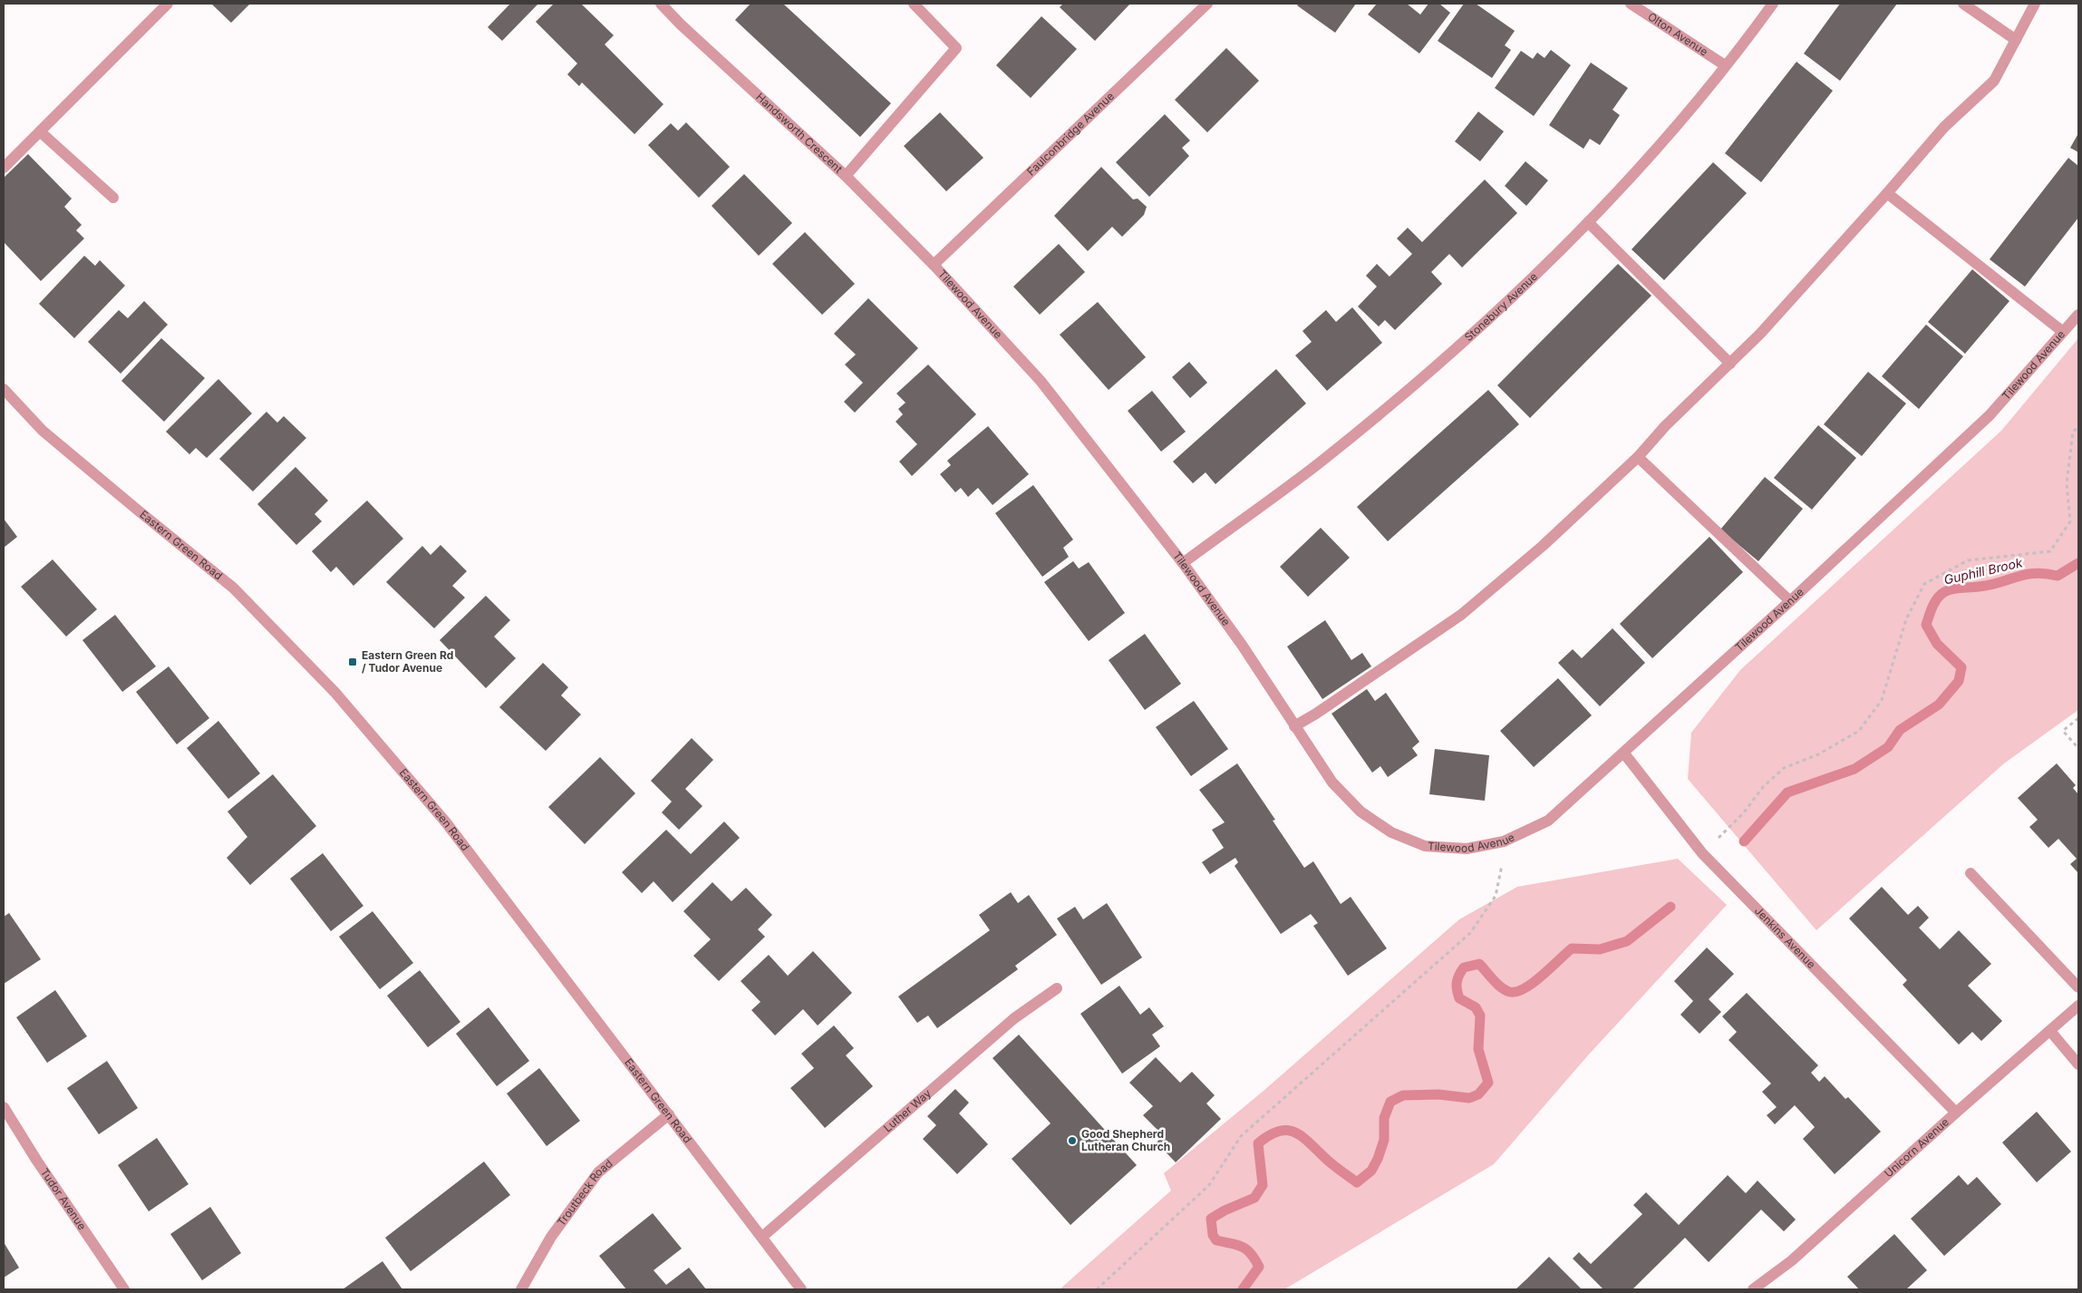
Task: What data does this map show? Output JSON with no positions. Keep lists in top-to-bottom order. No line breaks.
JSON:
{"streets":{"street":["Olton Avenue","Handsworth Crescent","Faulconbridge Avenue","Tilewood Avenue","Stonebury Avenue","Eastern Green Road","Jenkins Avenue","Luther Way","Unicorn Avenue","Troutbeck Road","Tudor Avenue"]},"crossings":[["Olton Avenue","Stonebury Avenue"],["Handsworth Crescent","Faulconbridge Avenue"],["Handsworth Crescent","Tilewood Avenue"],["Faulconbridge Avenue","Tilewood Avenue"],["Tilewood Avenue","Stonebury Avenue"],["Tilewood Avenue","Jenkins Avenue"],["Eastern Green Road","Luther Way"],["Eastern Green Road","Troutbeck Road"],["Jenkins Avenue","Unicorn Avenue"]],"water":["Guphill Brook"],"places":{"transit":["Eastern Green Rd / Tudor Avenue"],"other":["Good Shepherd Lutheran Church"]}}
